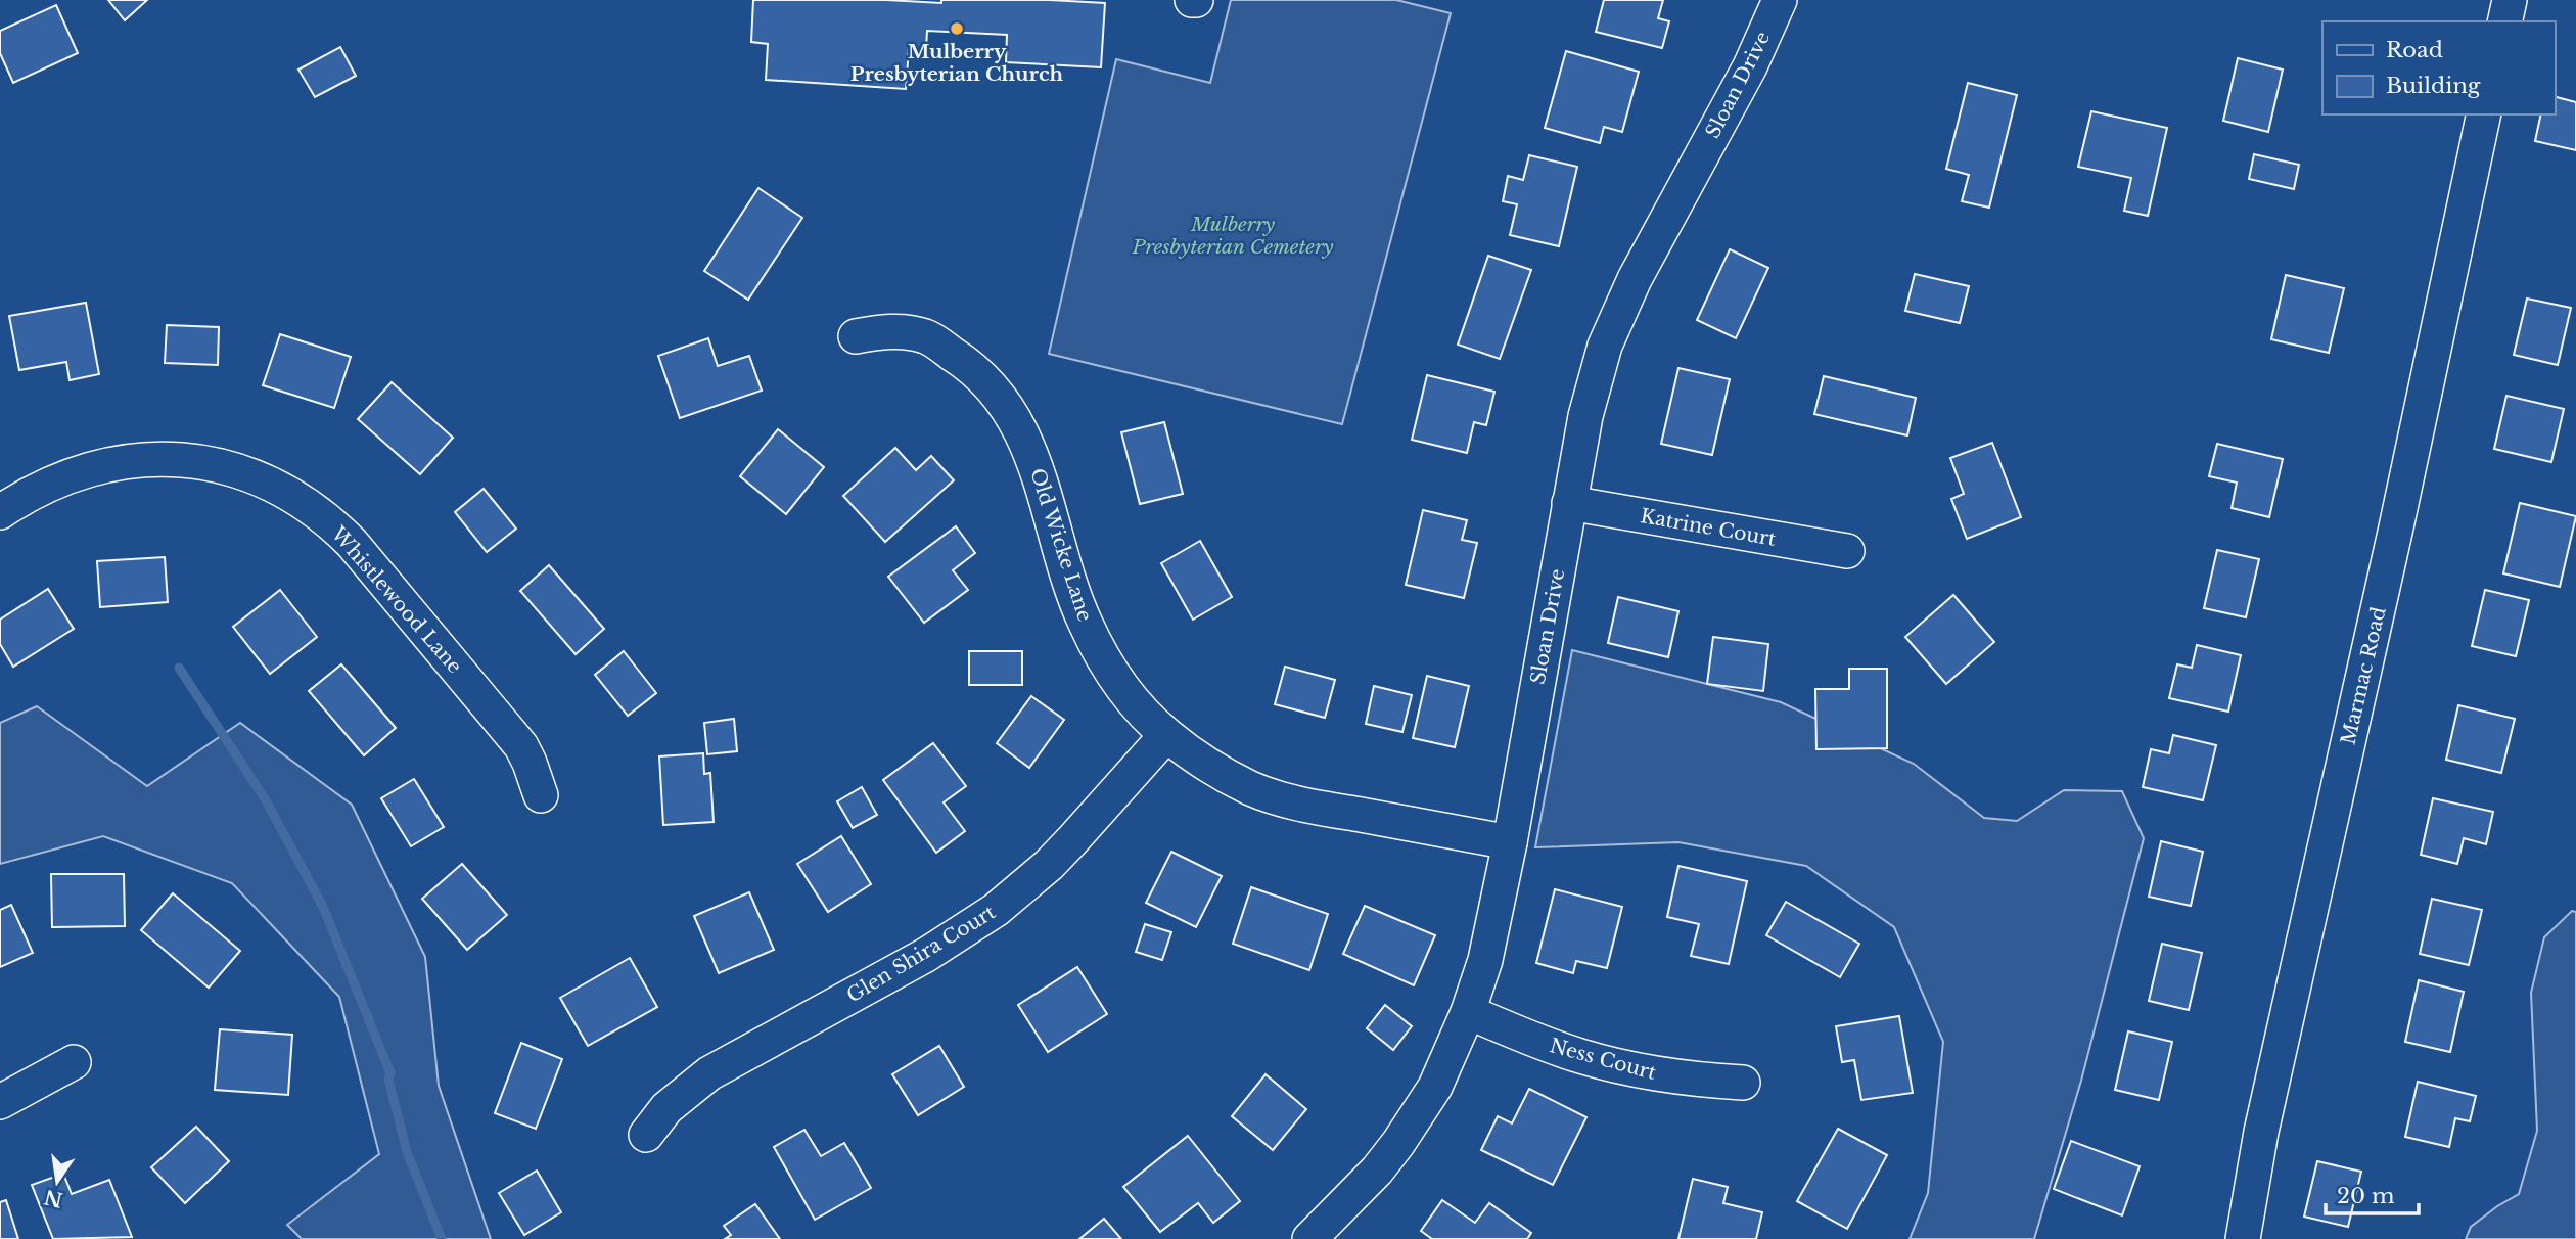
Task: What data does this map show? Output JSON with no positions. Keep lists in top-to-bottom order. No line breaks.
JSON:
{"streets":{"street":["Sloan Drive","Katrine Court","Old Wicke Lane","Whistlewood Lane","Marmac Road","Glen Shira Court","Ness Court"]},"crossings":[["Sloan Drive","Katrine Court"],["Sloan Drive","Old Wicke Lane"],["Sloan Drive","Ness Court"],["Old Wicke Lane","Glen Shira Court"]],"parks":["Mulberry Presbyterian Cemetery"],"places":["Mulberry Presbyterian Church"],"legend":["Road","Building"],"scale_bar":"20 m","north":"bottom"}
